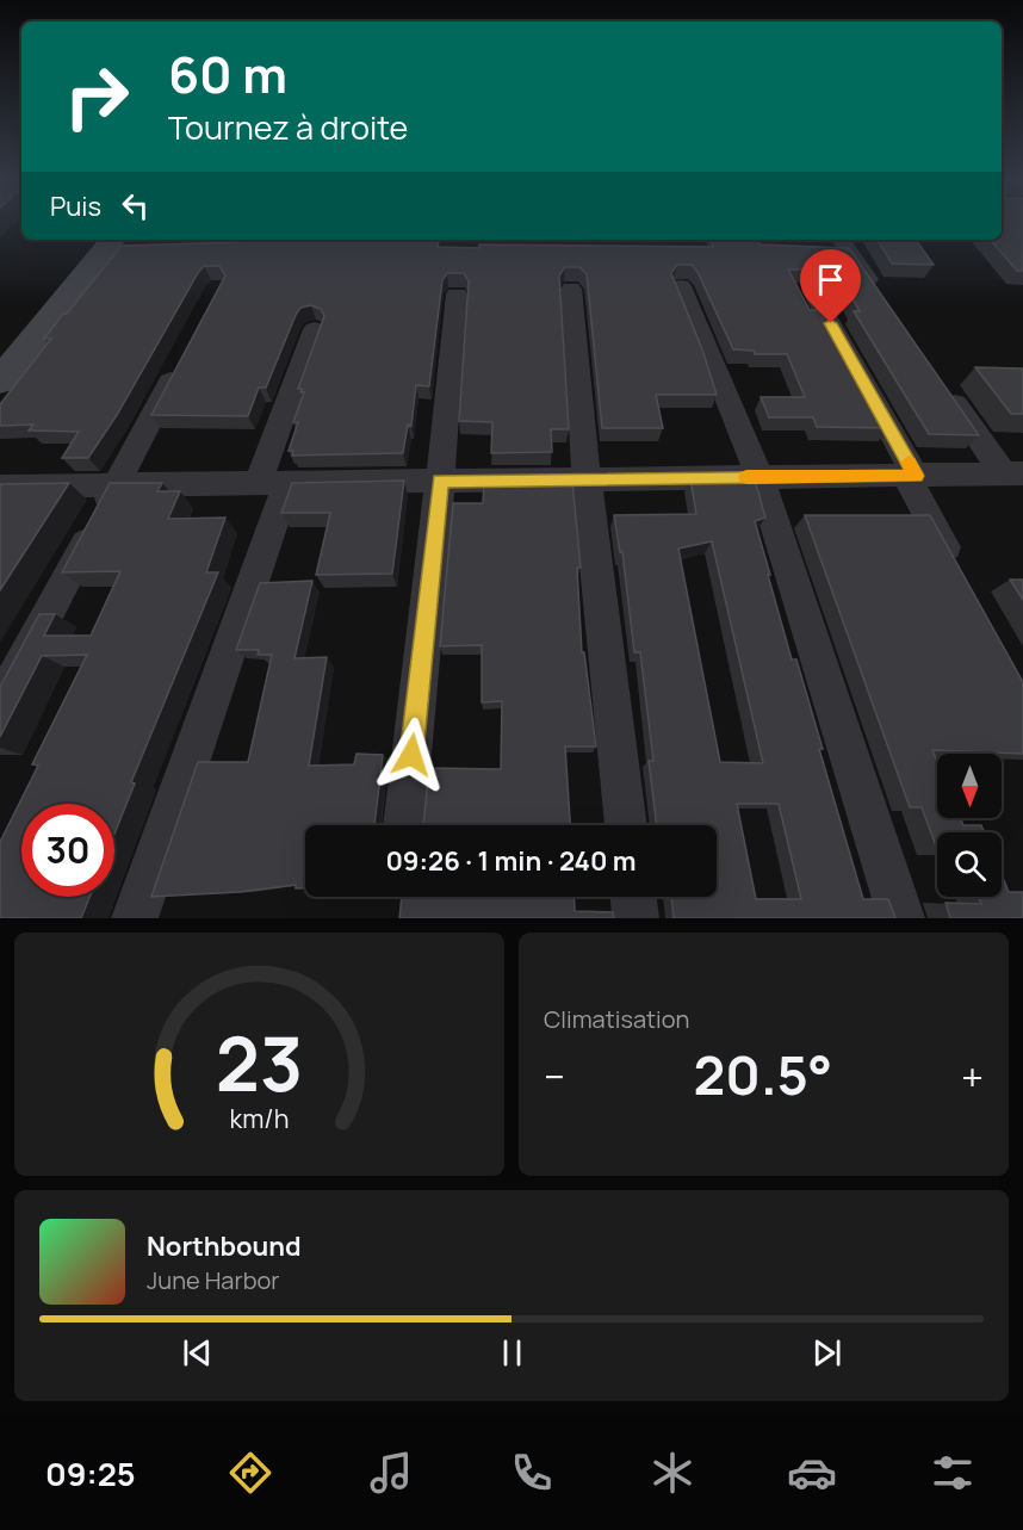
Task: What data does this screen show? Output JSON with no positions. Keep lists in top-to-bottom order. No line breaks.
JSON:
{"north":"bottom","page":{"turn":["60 m","Tournez à droite"],"then":"Puis","limit":"30","trip":"09:26 · 1 min · 240 m","tile":"Climatisation","heat":["−","20.5°","+"],"song":["Northbound","June Harbor"],"tabs":"09:25","gauge":["23","km/h"]}}
